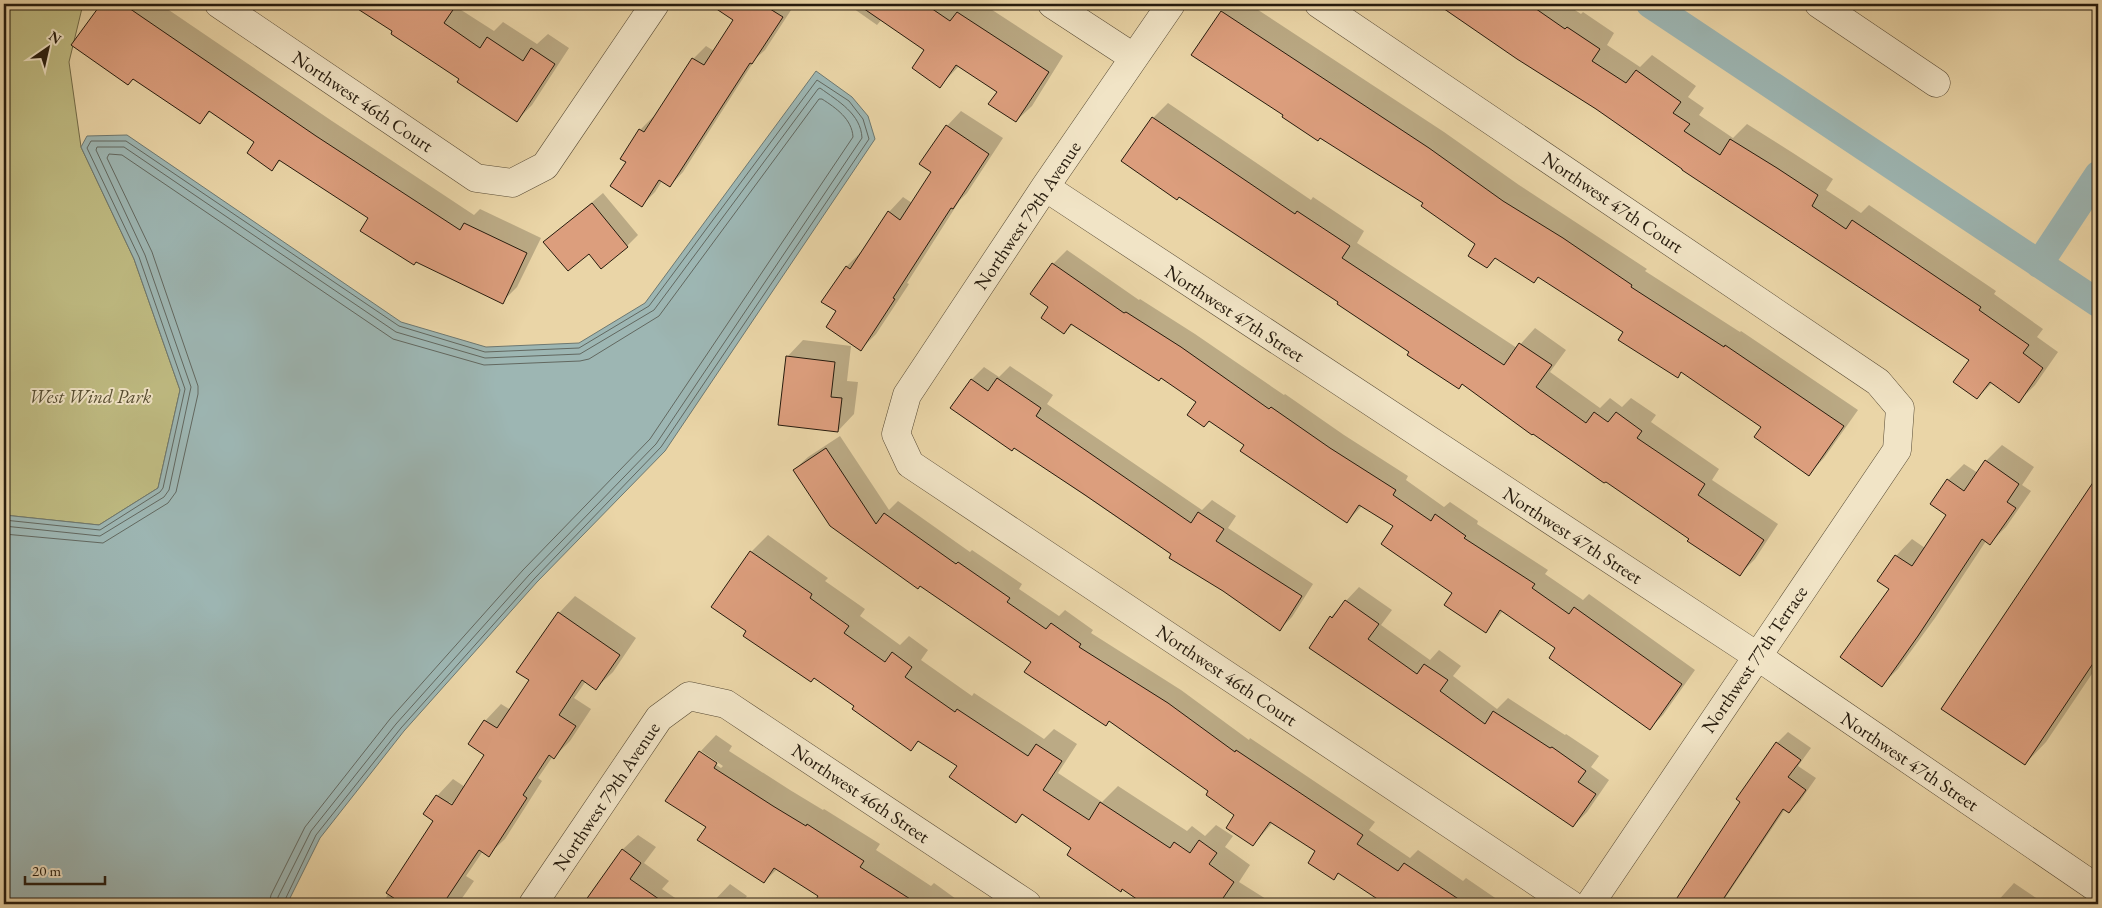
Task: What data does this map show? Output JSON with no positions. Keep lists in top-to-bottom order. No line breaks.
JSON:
{"streets":{"street":["Northwest 46th Court","Northwest 47th Court","Northwest 79th Avenue","Northwest 47th Street","Northwest 77th Terrace","Northwest 46th Street"]},"crossings":[["Northwest 46th Court","Northwest 79th Avenue"],["Northwest 47th Court","Northwest 77th Terrace"],["Northwest 79th Avenue","Northwest 47th Street"],["Northwest 79th Avenue","Northwest 46th Street"],["Northwest 47th Street","Northwest 77th Terrace"]],"parks":["West Wind Park"],"scale_bar":"20 m","north":"top right"}
